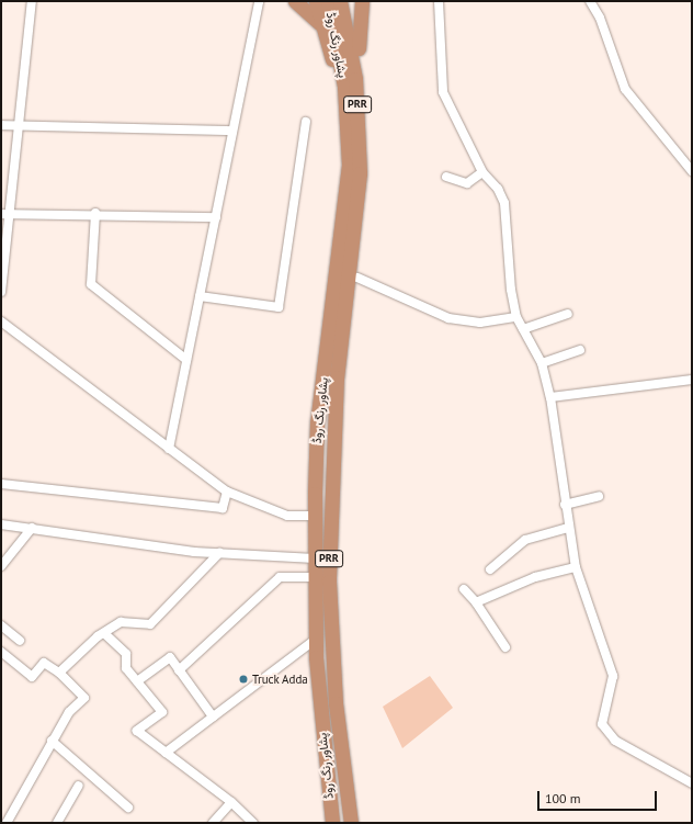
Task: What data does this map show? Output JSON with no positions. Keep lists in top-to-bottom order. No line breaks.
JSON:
{"streets":{"highway":["پشاور رنگ روڈ","PRR"]},"places":["Truck Adda"],"scale_bar":"100 m"}
